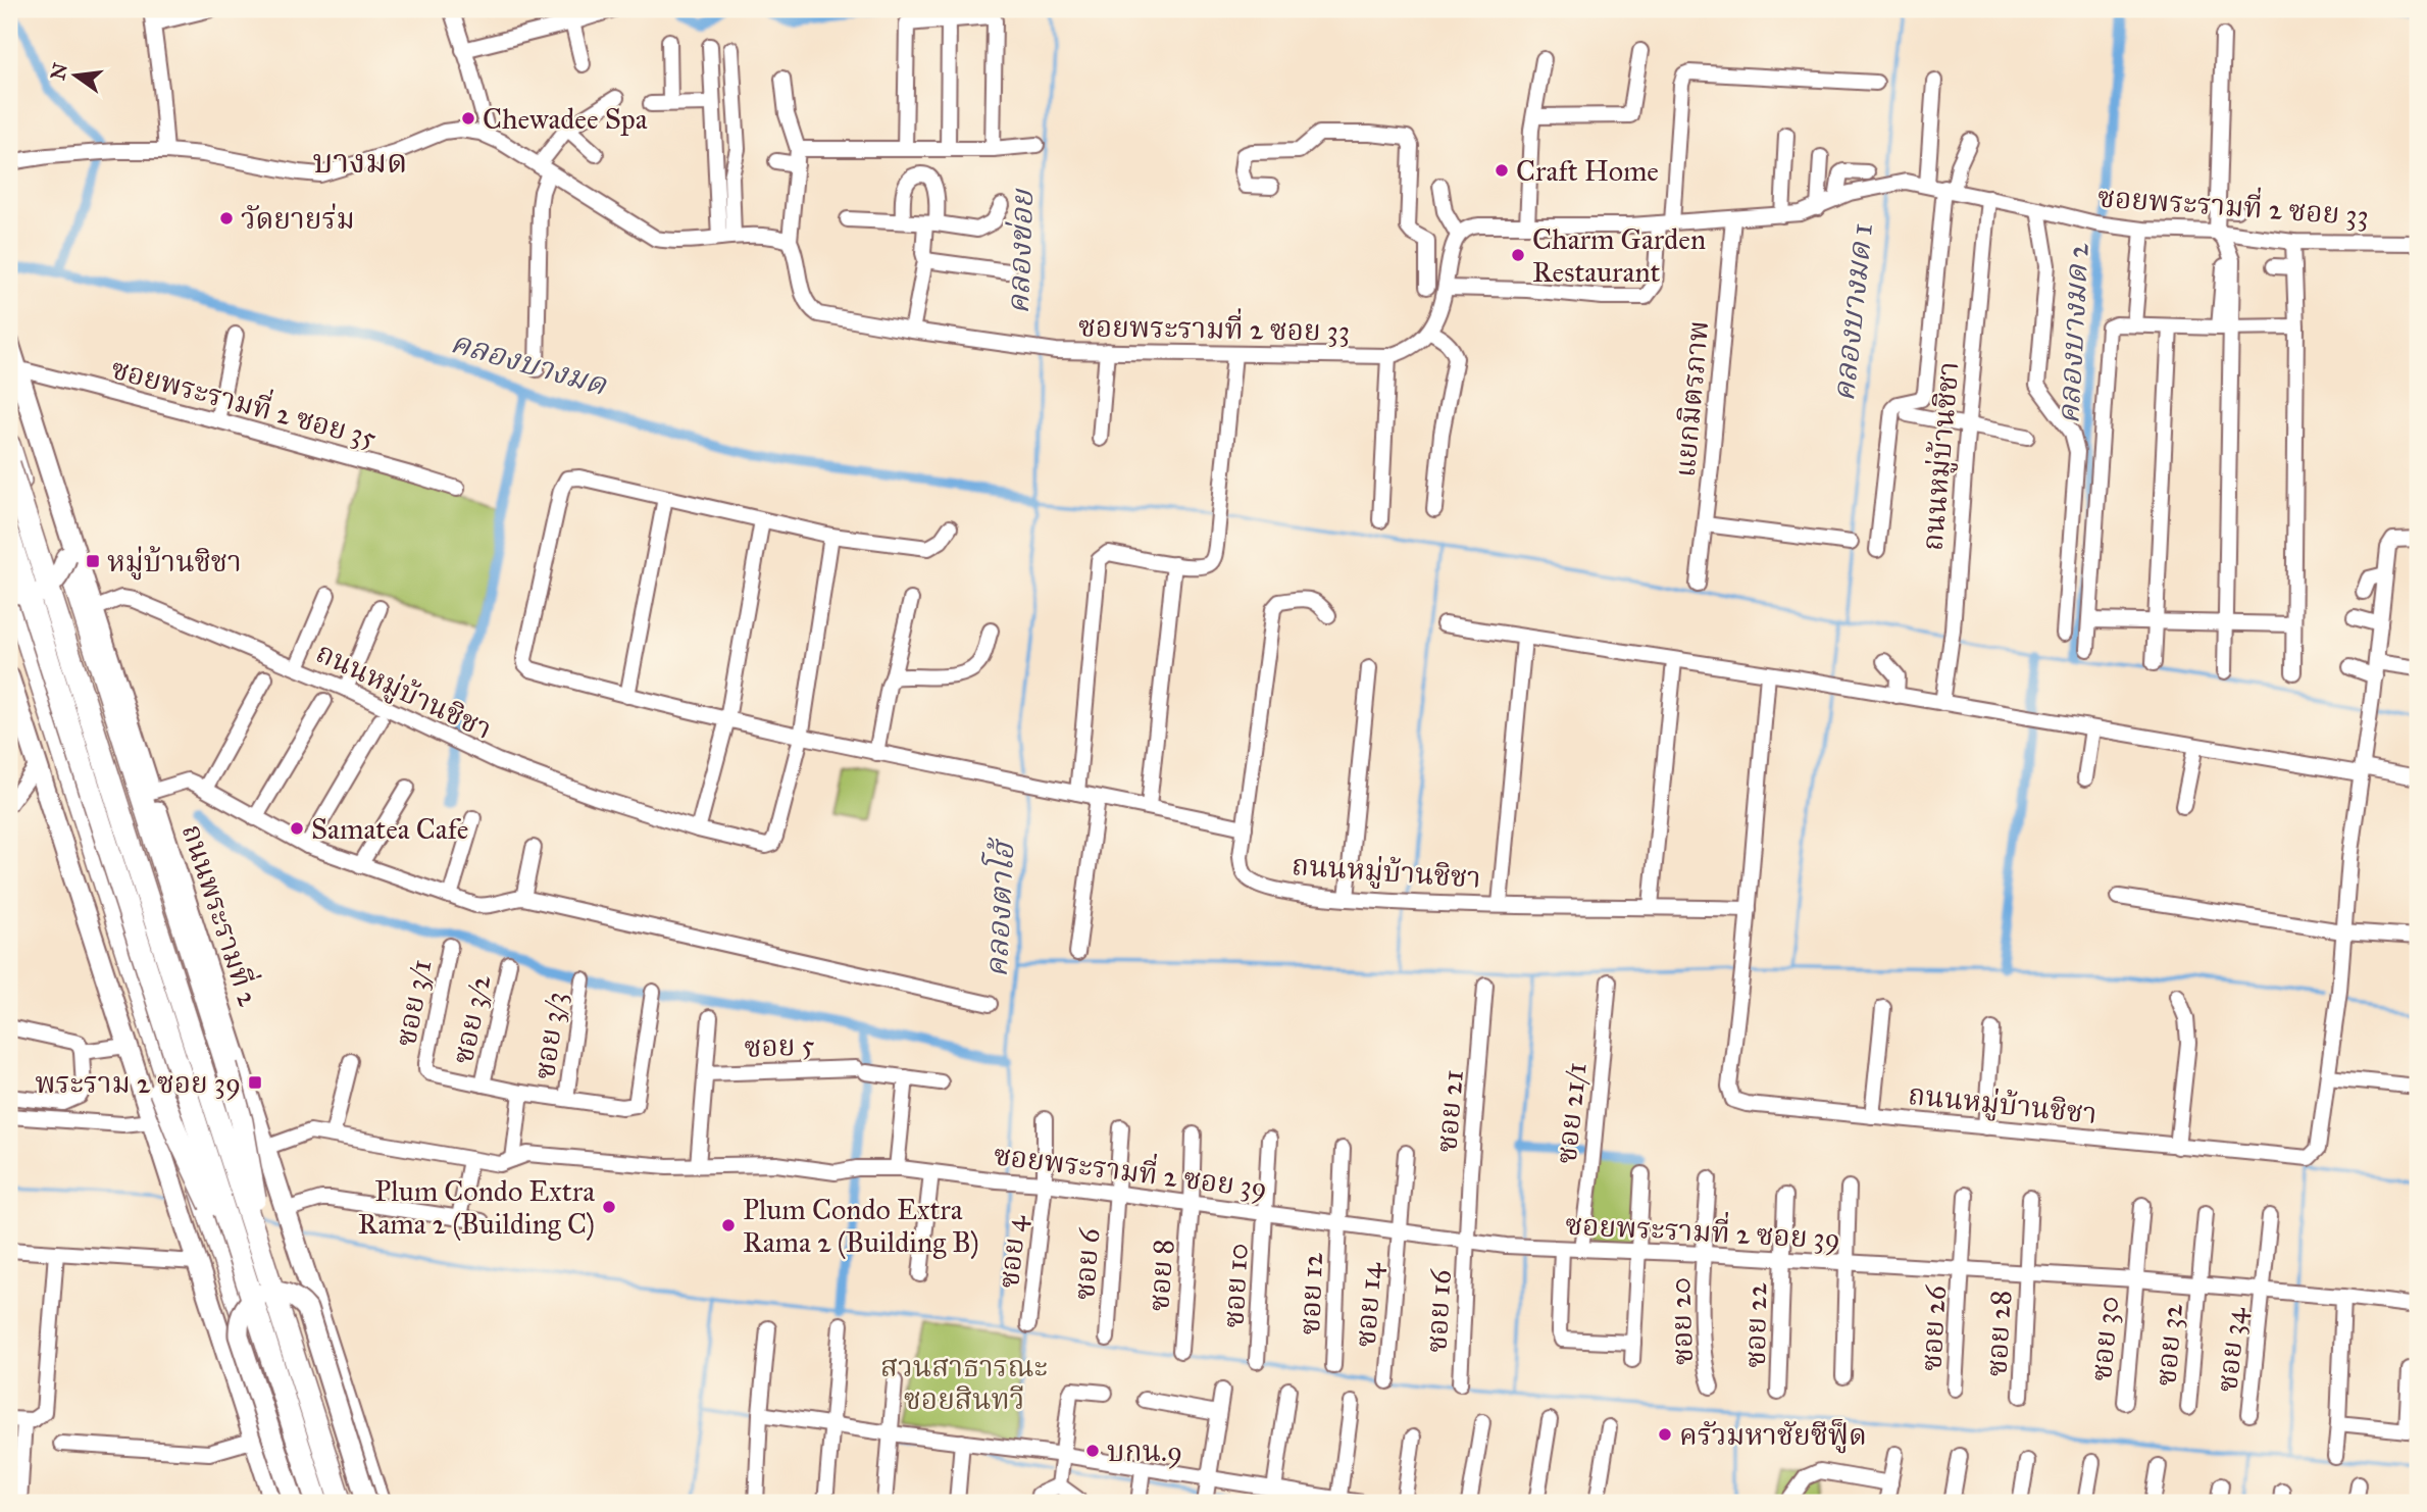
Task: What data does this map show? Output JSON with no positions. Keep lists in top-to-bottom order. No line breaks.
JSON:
{"streets":{"highway":["ถนนพระรามที่ 2"],"street":["ซอยพระรามที่ 2 ซอย 33","แยกมิตรภาพ","ซอยพระรามที่ 2 ซอย 35","ถนนหมู่บ้านชิชา","ซอย 3/1","ซอย 3/2","ซอย 3/3","ซอย 5","ซอย 21","ซอย 21/1","ซอยพระรามที่ 2 ซอย 39","ซอย 4","ซอย 6","ซอย 8","ซอย 10","ซอย 12","ซอย 14","ซอย 16","ซอย 20","ซอย 22","ซอย 26","ซอย 28","ซอย 30","ซอย 32","ซอย 34"]},"crossings":[["ซอยพระรามที่ 2 ซอย 33","แยกมิตรภาพ"],["ซอยพระรามที่ 2 ซอย 33","ถนนหมู่บ้านชิชา"],["ซอยพระรามที่ 2 ซอย 35","ถนนพระรามที่ 2"],["ถนนหมู่บ้านชิชา","ถนนพระรามที่ 2"],["ถนนพระรามที่ 2","ซอยพระรามที่ 2 ซอย 39"],["ซอย 3/1","ซอย 3/2"],["ซอย 5","ซอยพระรามที่ 2 ซอย 39"],["ซอย 21","ซอยพระรามที่ 2 ซอย 39"],["ซอย 21","ซอย 16"],["ซอย 21/1","ซอยพระรามที่ 2 ซอย 39"],["ซอยพระรามที่ 2 ซอย 39","ซอย 4"],["ซอยพระรามที่ 2 ซอย 39","ซอย 6"],["ซอยพระรามที่ 2 ซอย 39","ซอย 8"],["ซอยพระรามที่ 2 ซอย 39","ซอย 10"],["ซอยพระรามที่ 2 ซอย 39","ซอย 12"],["ซอยพระรามที่ 2 ซอย 39","ซอย 14"],["ซอยพระรามที่ 2 ซอย 39","ซอย 16"],["ซอยพระรามที่ 2 ซอย 39","ซอย 20"],["ซอยพระรามที่ 2 ซอย 39","ซอย 22"],["ซอยพระรามที่ 2 ซอย 39","ซอย 26"],["ซอยพระรามที่ 2 ซอย 39","ซอย 28"],["ซอยพระรามที่ 2 ซอย 39","ซอย 30"],["ซอยพระรามที่ 2 ซอย 39","ซอย 32"],["ซอยพระรามที่ 2 ซอย 39","ซอย 34"]],"districts":["บางมด"],"water":["คลองข่อย","คลองบางมด 1","คลองบางมด 2","คลองบางมด","คลองตาโฮ้"],"parks":["สวนสาธารณะ ซอยสินทวี"],"places":{"other":["Chewadee Spa","Craft Home","วัดยายร่ม","Charm Garden Restaurant","Samatea Cafe","Plum Condo Extra Rama 2 (Building C)","Plum Condo Extra Rama 2 (Building B)","ครัวมหาชัยซีฟู็ด","บกน.9"],"transit":["หมู่บ้านชิชา","พระราม 2 ซอย 39"]},"north":"left"}
